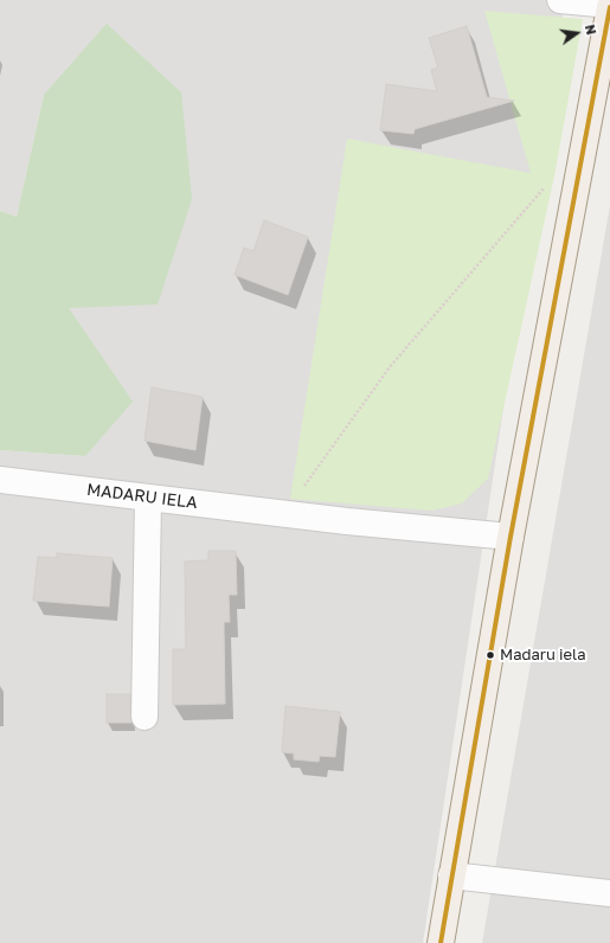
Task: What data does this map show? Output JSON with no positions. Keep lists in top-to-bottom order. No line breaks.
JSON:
{"streets":{"street":["MADARU IELA"]},"places":["Madaru iela"],"north":"right"}
